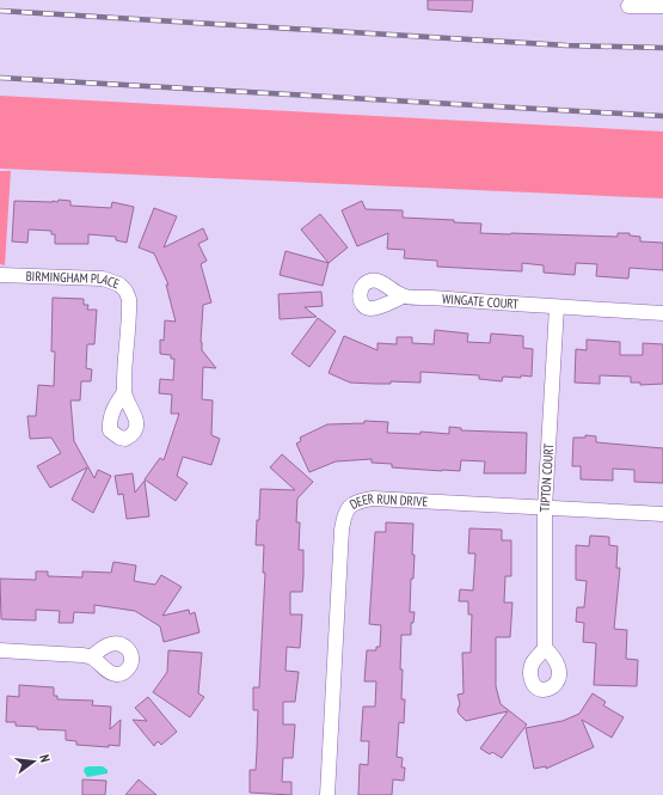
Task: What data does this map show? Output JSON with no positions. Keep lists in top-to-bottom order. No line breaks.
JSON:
{"streets":{"street":["BIRMINGHAM PLACE","WINGATE COURT","TIPTON COURT","DEER RUN DRIVE"]},"crossings":[["WINGATE COURT","TIPTON COURT"],["TIPTON COURT","DEER RUN DRIVE"]],"north":"right"}
